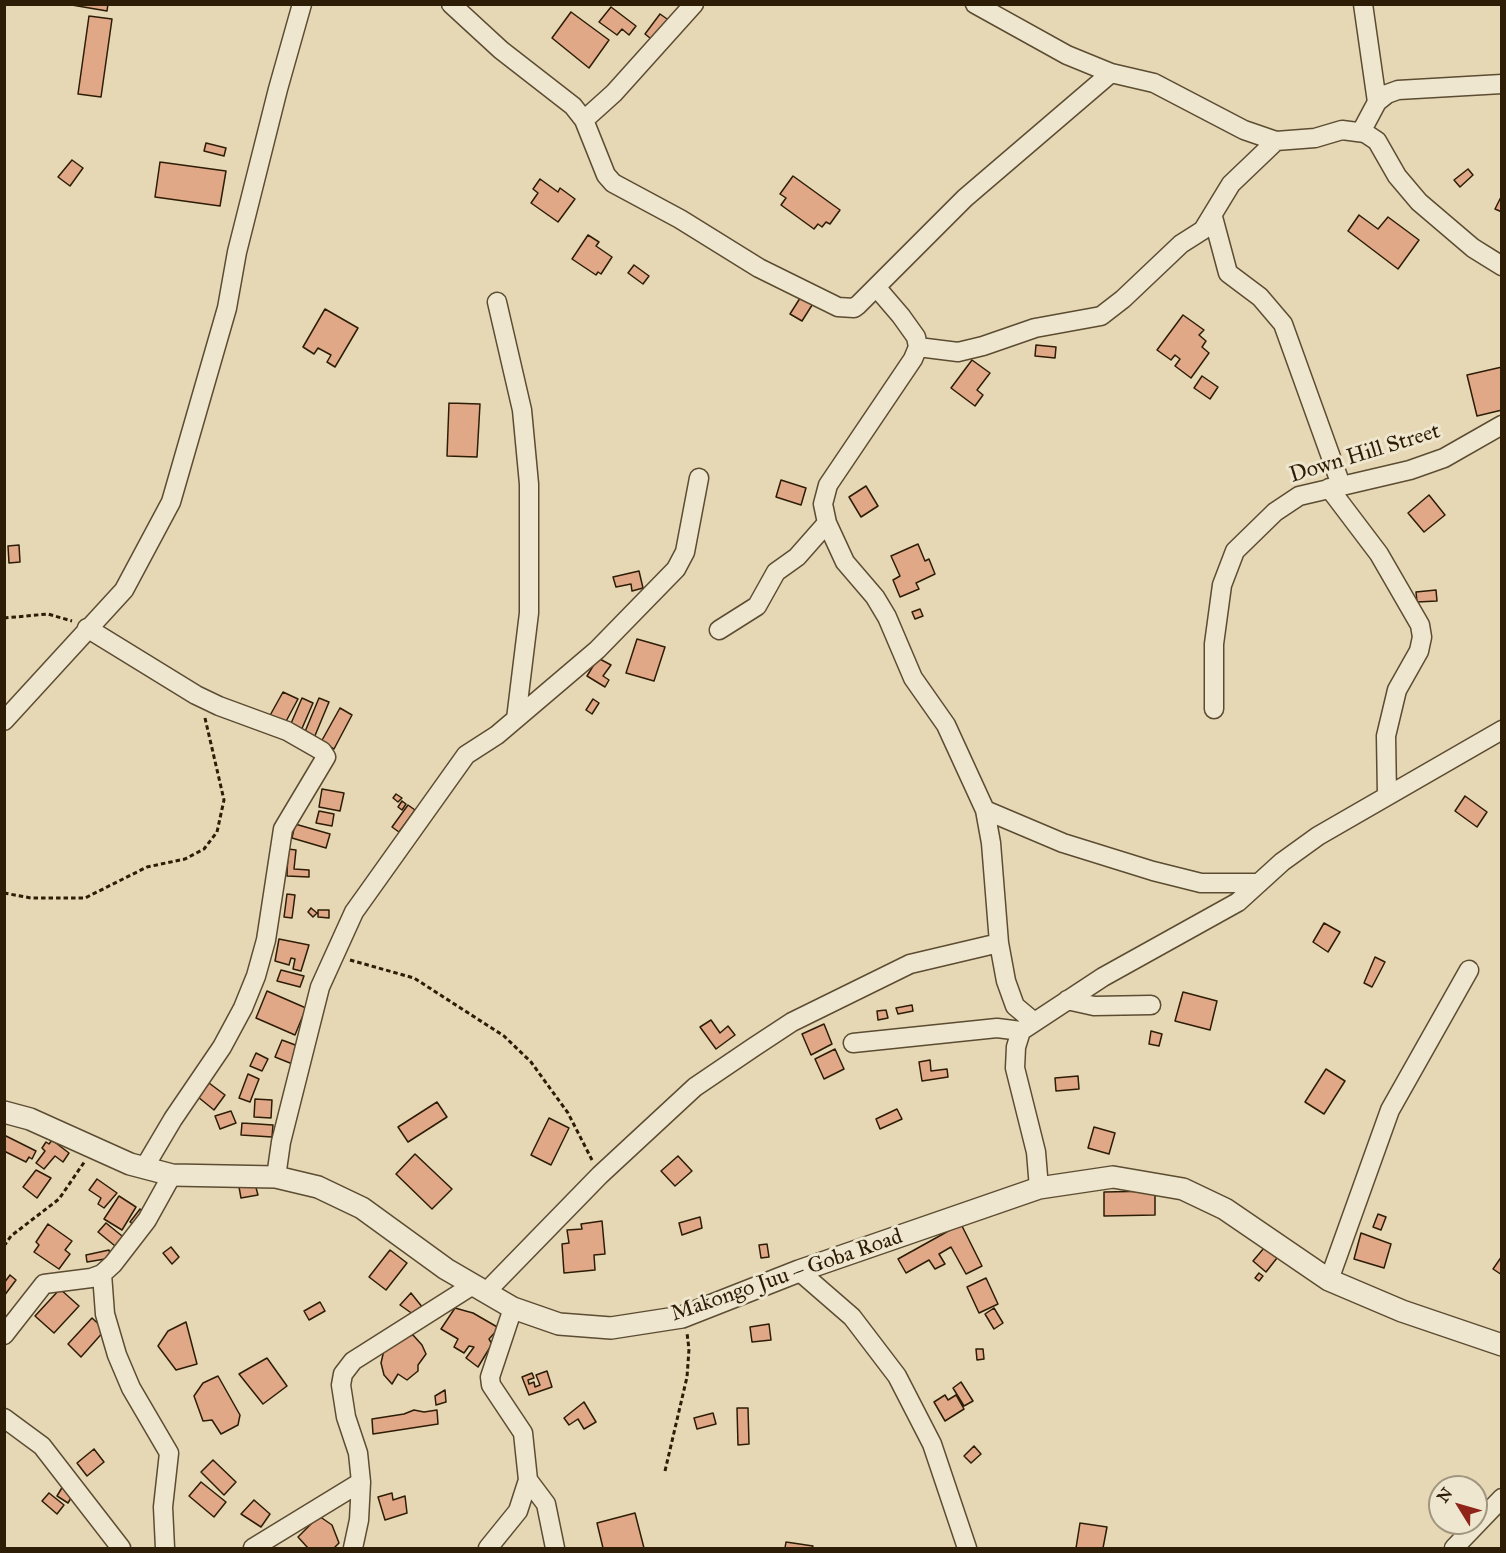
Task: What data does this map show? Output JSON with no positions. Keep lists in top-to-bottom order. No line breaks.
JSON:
{"streets":{"street":["Down Hill Street","Makongo Juu – Goba Road"]},"north":"top left"}
